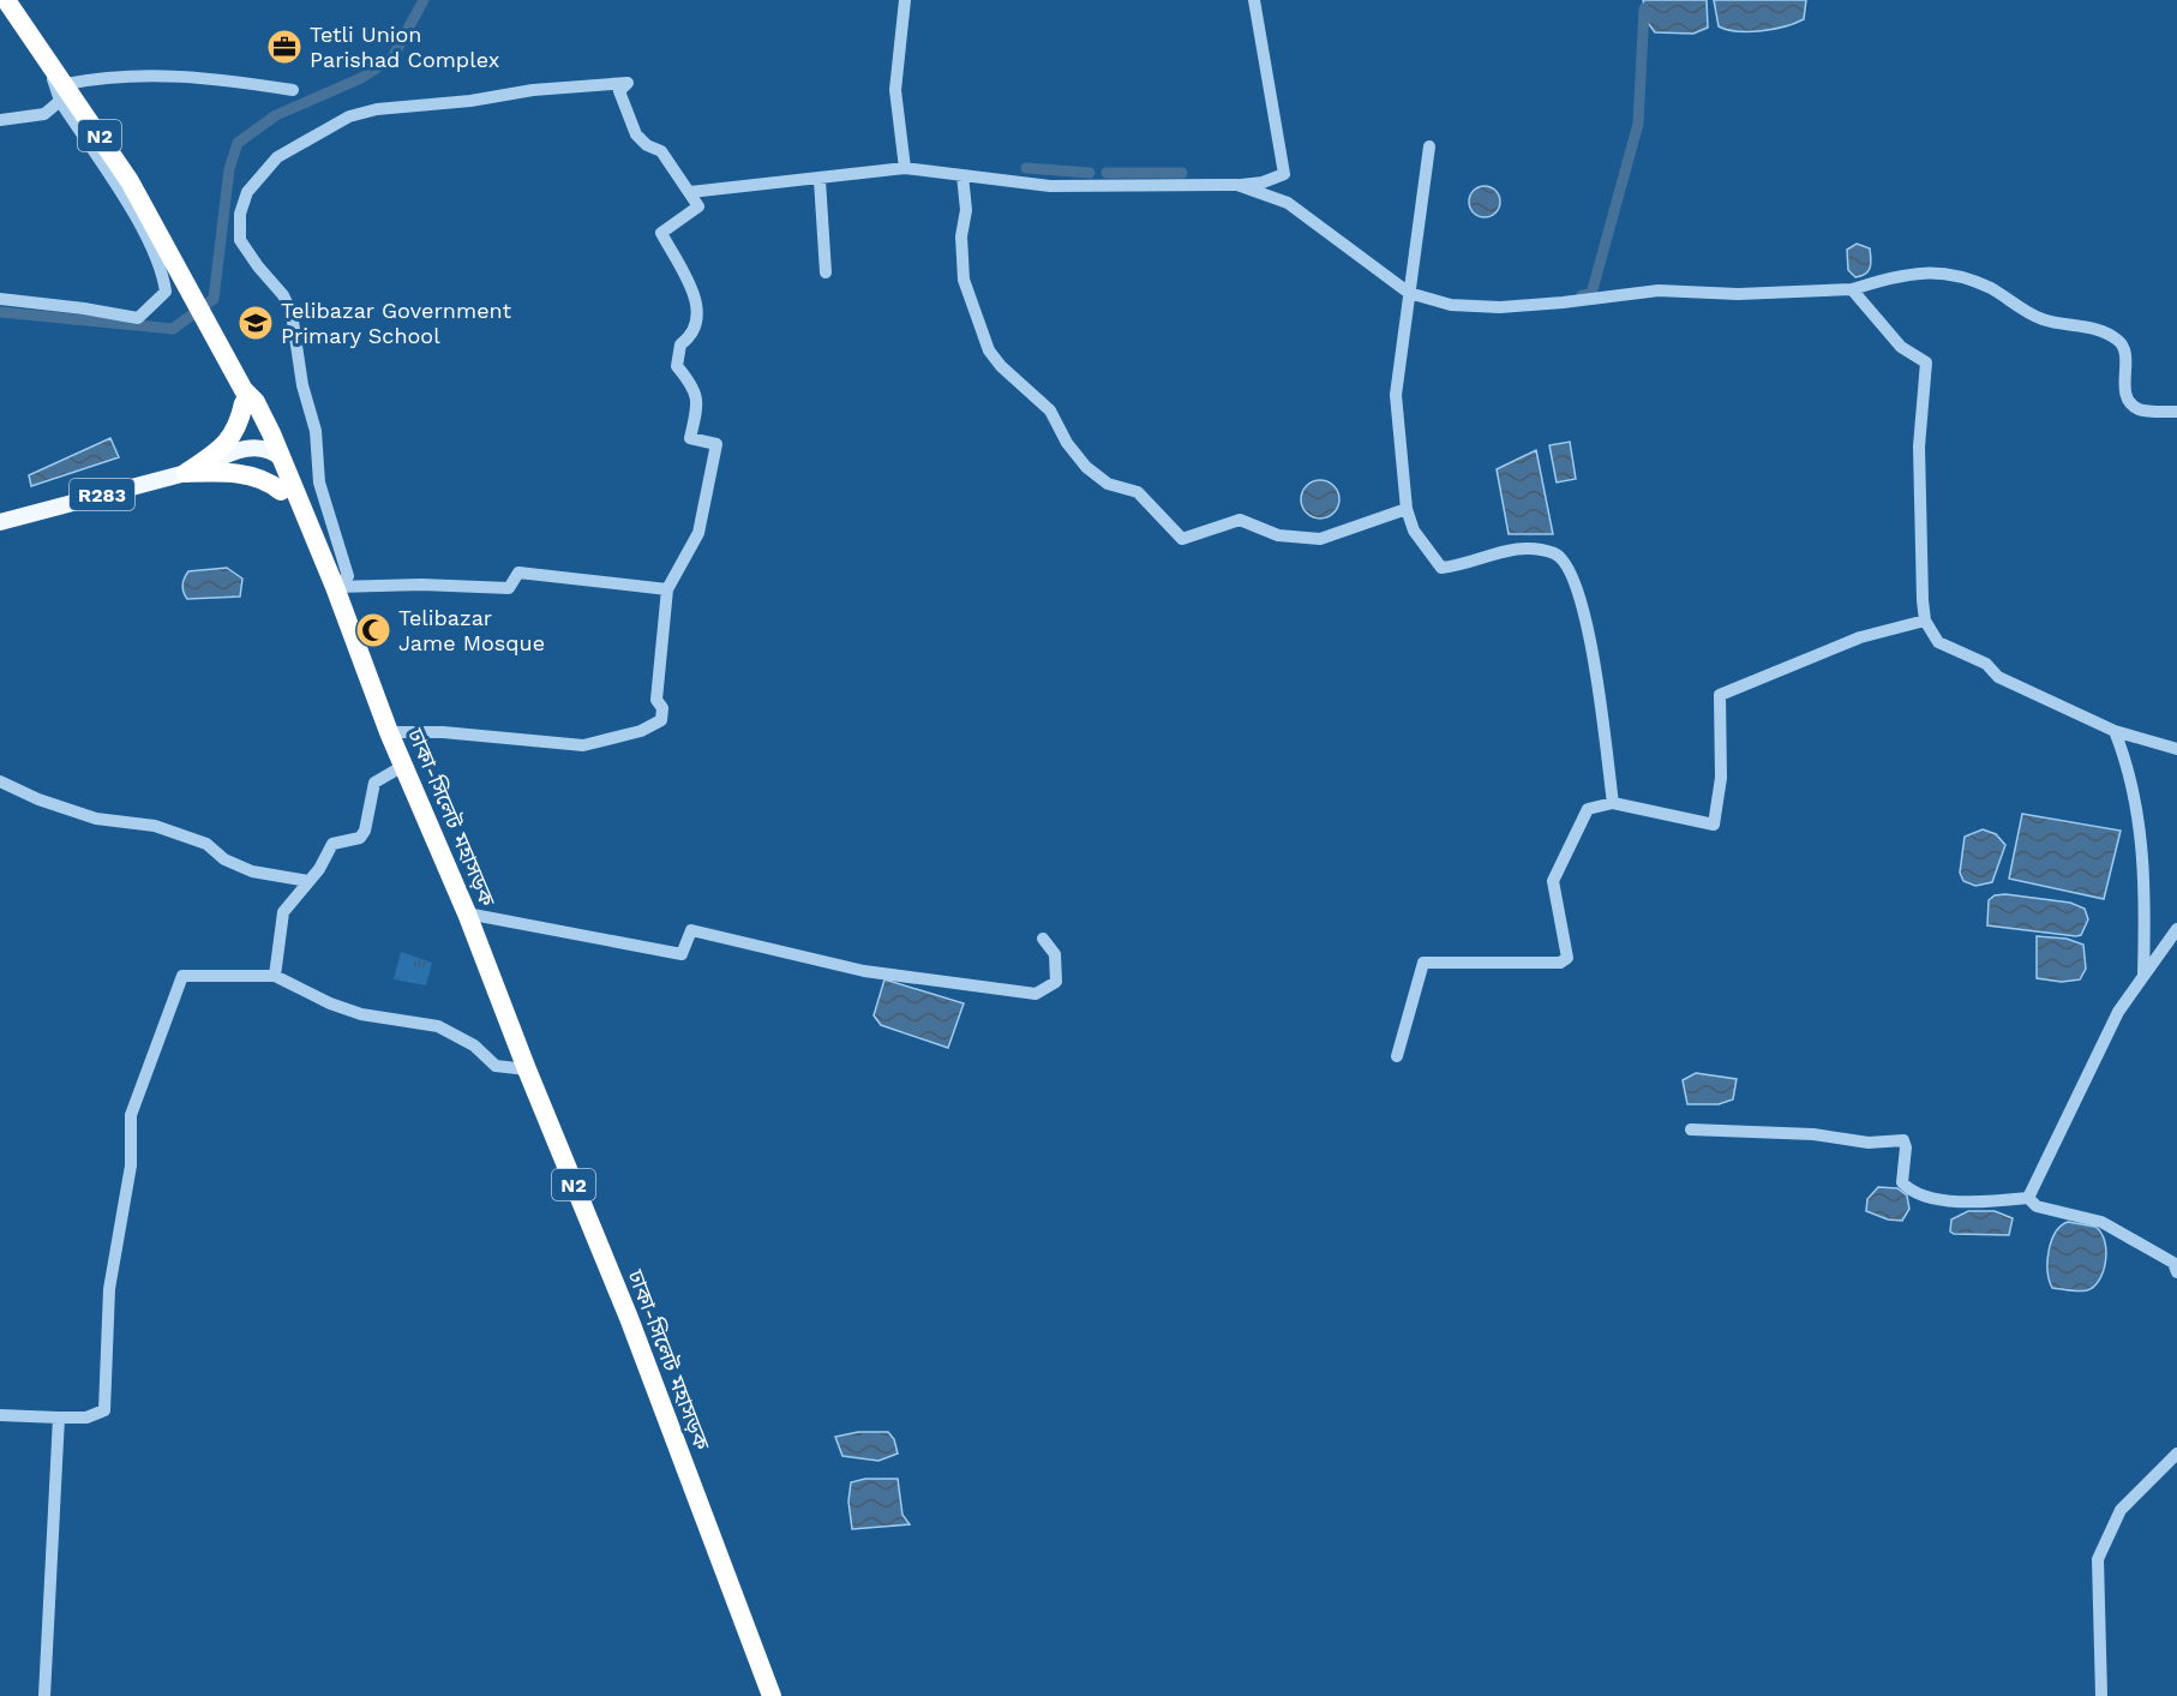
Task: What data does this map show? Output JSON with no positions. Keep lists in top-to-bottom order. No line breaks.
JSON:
{"streets":{"highway":["N2","R283","ঢাকা-সিলেট মহাসড়ক"]},"crossings":[["N2","R283"],["R283","ঢাকা-সিলেট মহাসড়ক"]],"places":{"office":["Tetli Union Parishad Complex"],"school or university":["Telibazar Government Primary School"],"mosque":["Telibazar Jame Mosque"]}}
